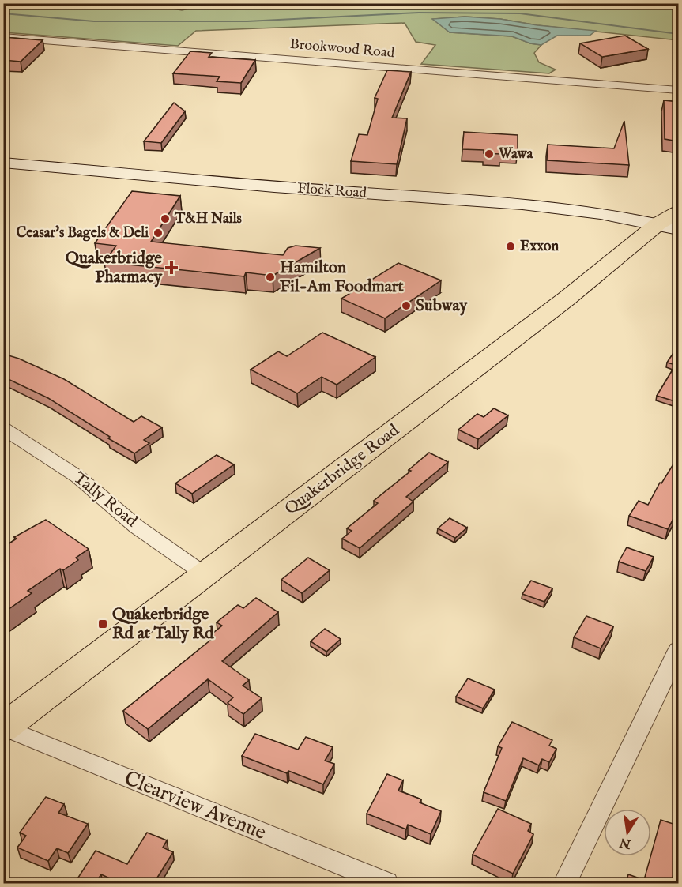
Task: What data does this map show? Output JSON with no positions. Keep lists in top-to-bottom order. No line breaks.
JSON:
{"streets":{"main road":["Flock Road","Quakerbridge Road"],"street":["Brookwood Road","Tally Road","Clearview Avenue"]},"crossings":[["Flock Road","Quakerbridge Road"],["Quakerbridge Road","Tally Road"],["Quakerbridge Road","Clearview Avenue"]],"places":{"other":["Wawa","T&H Nails","Ceasar's Bagels & Deli","Exxon","Hamilton Fil-Am Foodmart","Subway"],"health":["Quakerbridge Pharmacy"],"transit":["Quakerbridge Rd at Tally Rd"]},"north":"bottom"}
